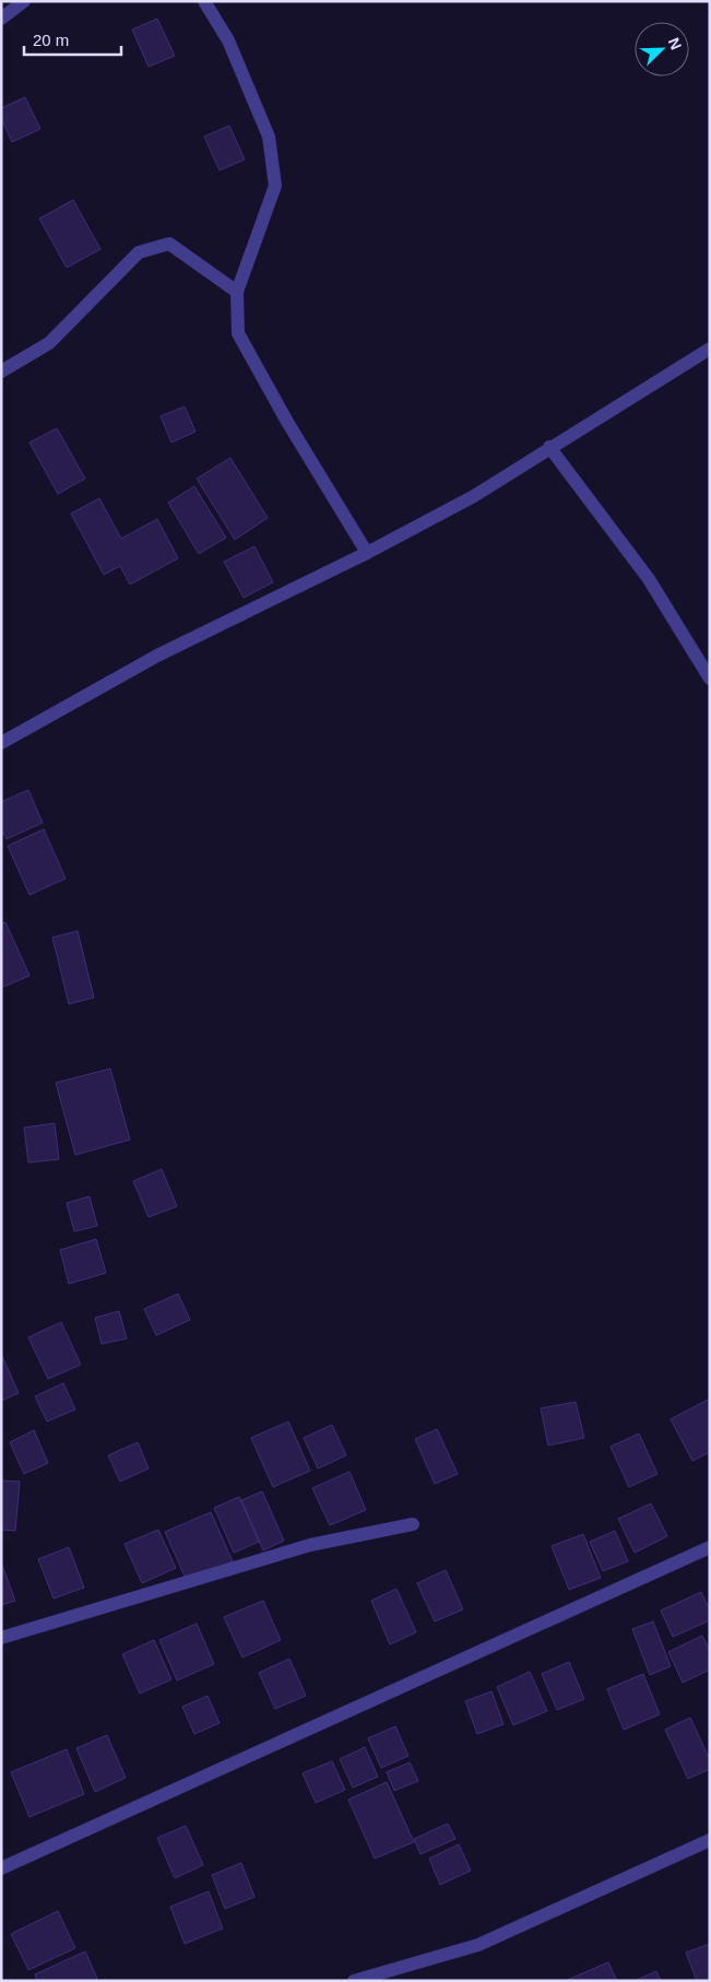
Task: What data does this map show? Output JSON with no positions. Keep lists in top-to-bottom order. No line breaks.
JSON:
{"scale_bar":"20 m","north":"top right"}
